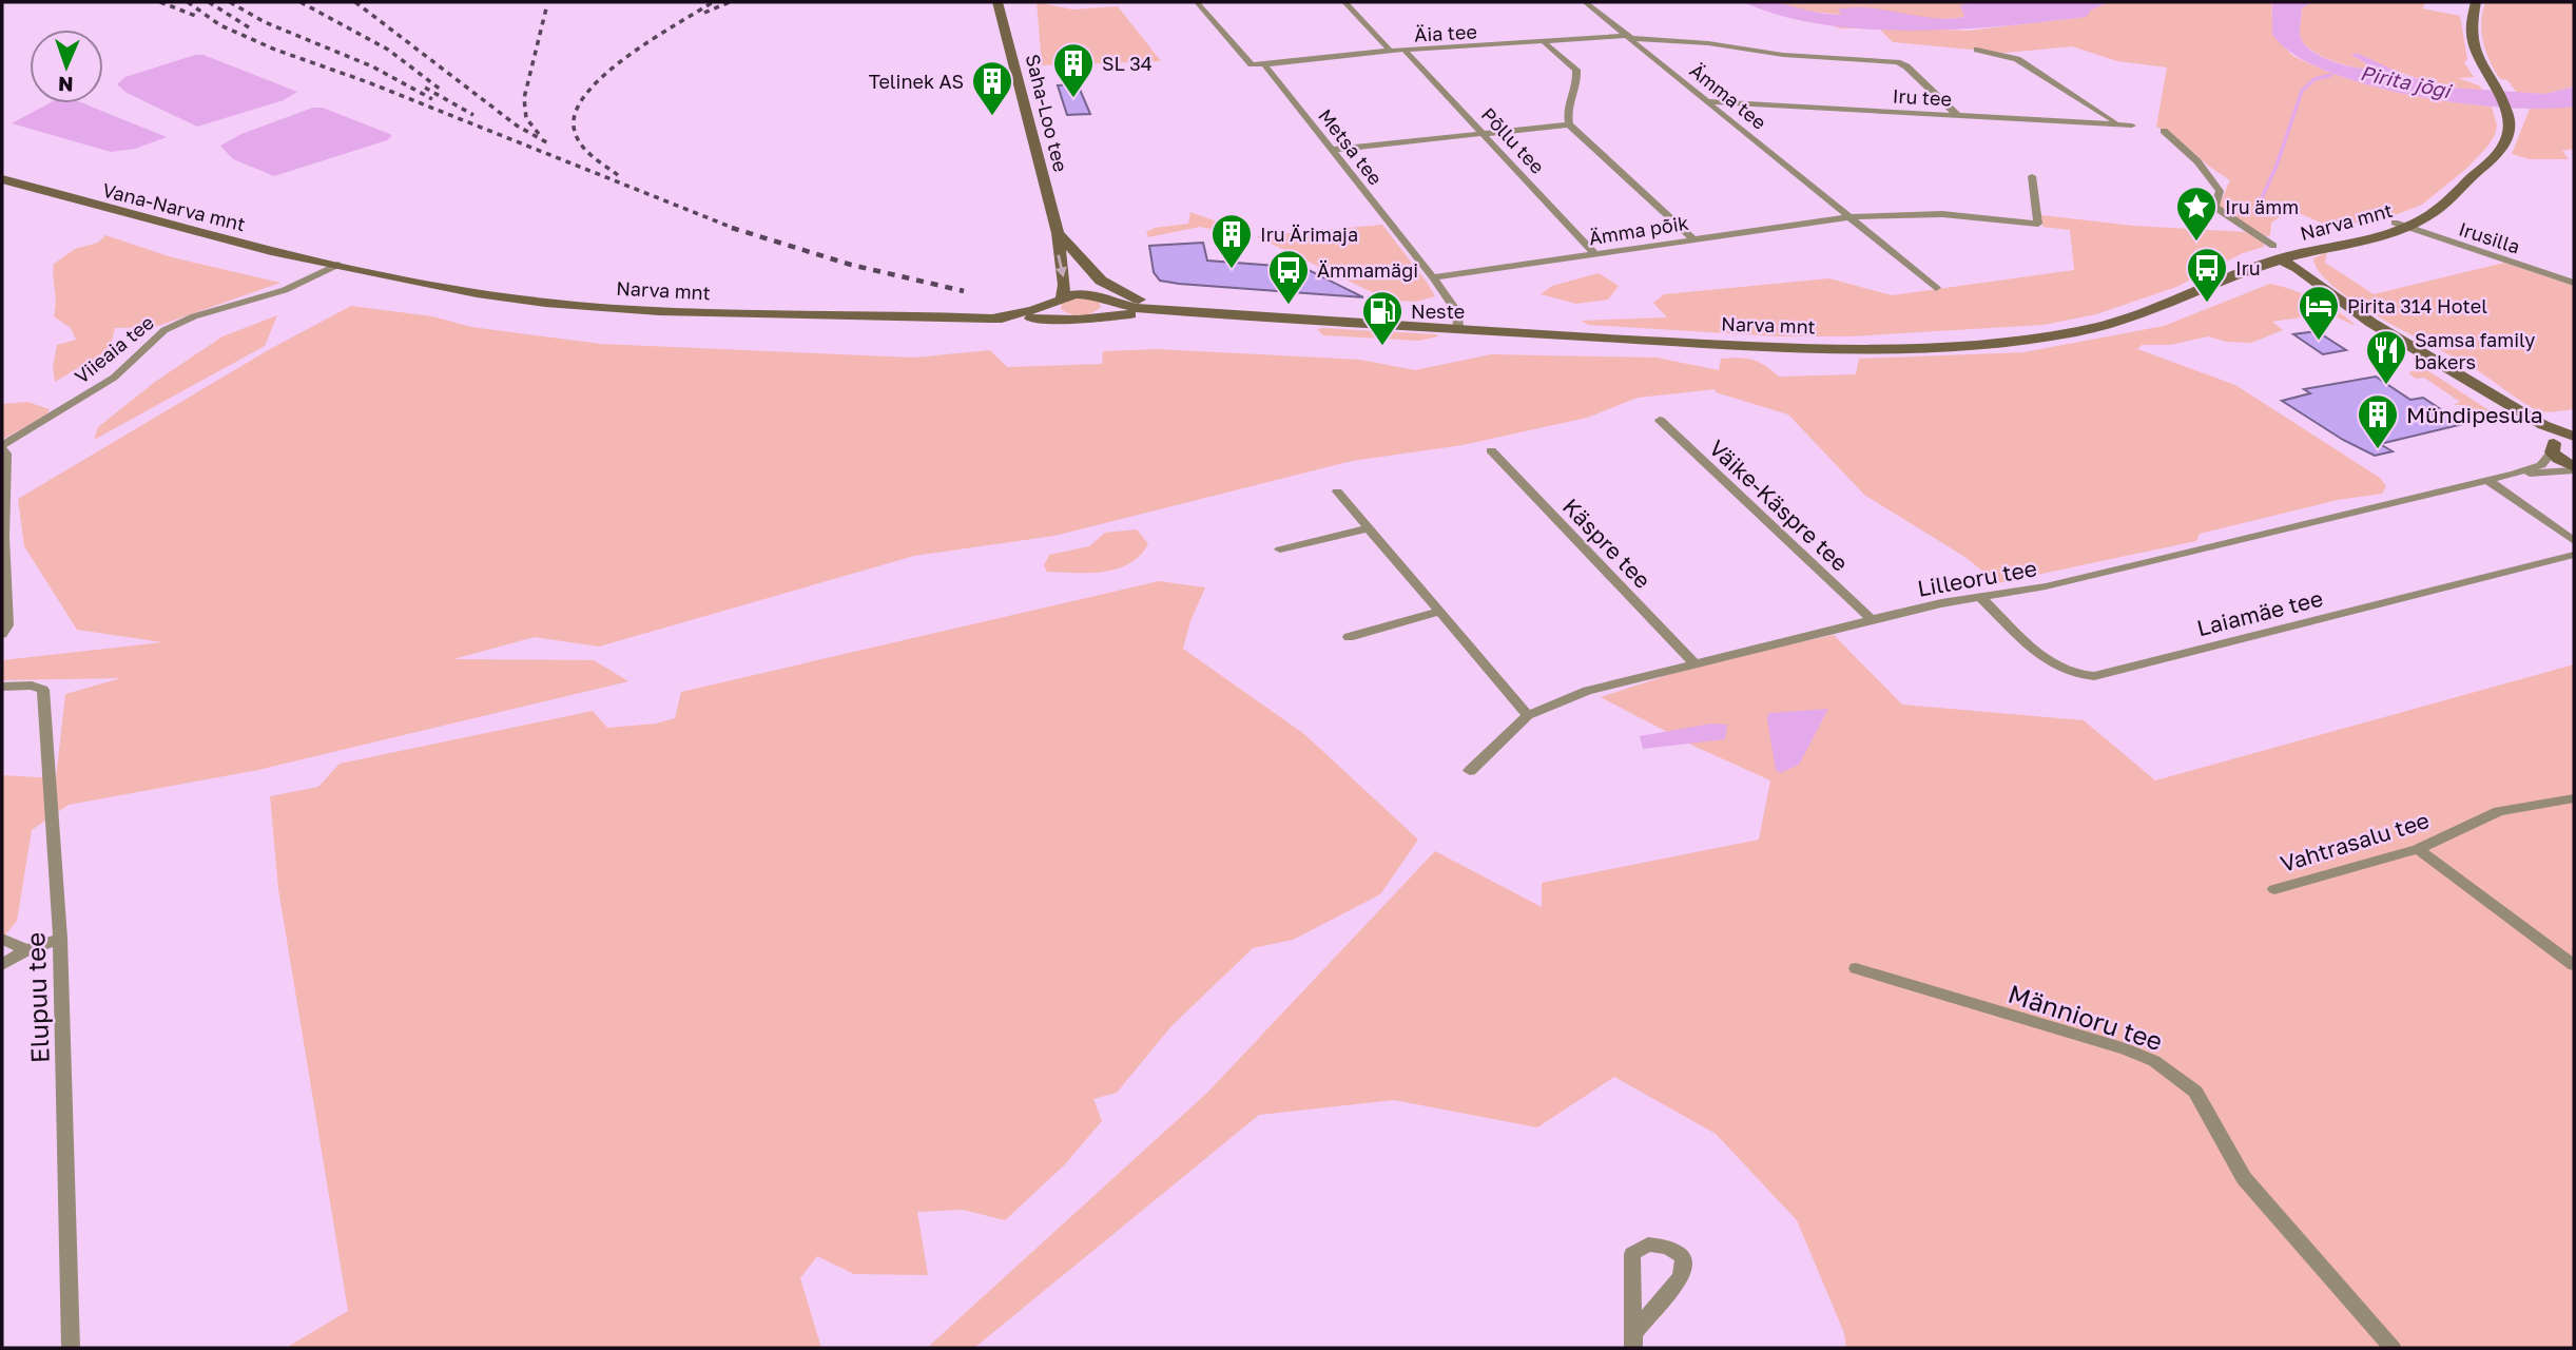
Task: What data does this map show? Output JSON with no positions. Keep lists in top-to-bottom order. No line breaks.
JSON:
{"streets":{"main road":["Saha-Loo tee","Vana-Narva mnt","Narva mnt"],"street":["Äia tee","Ämma tee","Iru tee","Põllu tee","Metsa tee","Ämma põik","Irusilla","Viieaia tee","Väike-Käspre tee","Käspre tee","Lilleoru tee","Laiamäe tee","Vahtrasalu tee","Elupuu tee","Männioru tee"]},"crossings":[["Äia tee","Ämma tee"],["Äia tee","Iru tee"],["Äia tee","Põllu tee"],["Äia tee","Metsa tee"],["Ämma tee","Iru tee"],["Ämma tee","Ämma põik"],["Saha-Loo tee","Narva mnt"],["Põllu tee","Ämma põik"],["Metsa tee","Narva mnt"],["Metsa tee","Ämma põik"],["Vana-Narva mnt","Narva mnt"],["Vana-Narva mnt","Viieaia tee"],["Narva mnt","Irusilla"],["Narva mnt","Viieaia tee"],["Väike-Käspre tee","Lilleoru tee"],["Käspre tee","Lilleoru tee"],["Lilleoru tee","Laiamäe tee"]],"water":["Pirita jõgi"],"places":{"building":["SL 34","Telinek AS","Iru Ärimaja","Mündipesula"],"place":["Iru ämm"],"bus stop":["Iru","Ämmamägi"],"hotel":["Pirita 314 Hotel"],"fuel station":["Neste"],"restaurant":["Samsa family bakers"]},"north":"bottom"}
